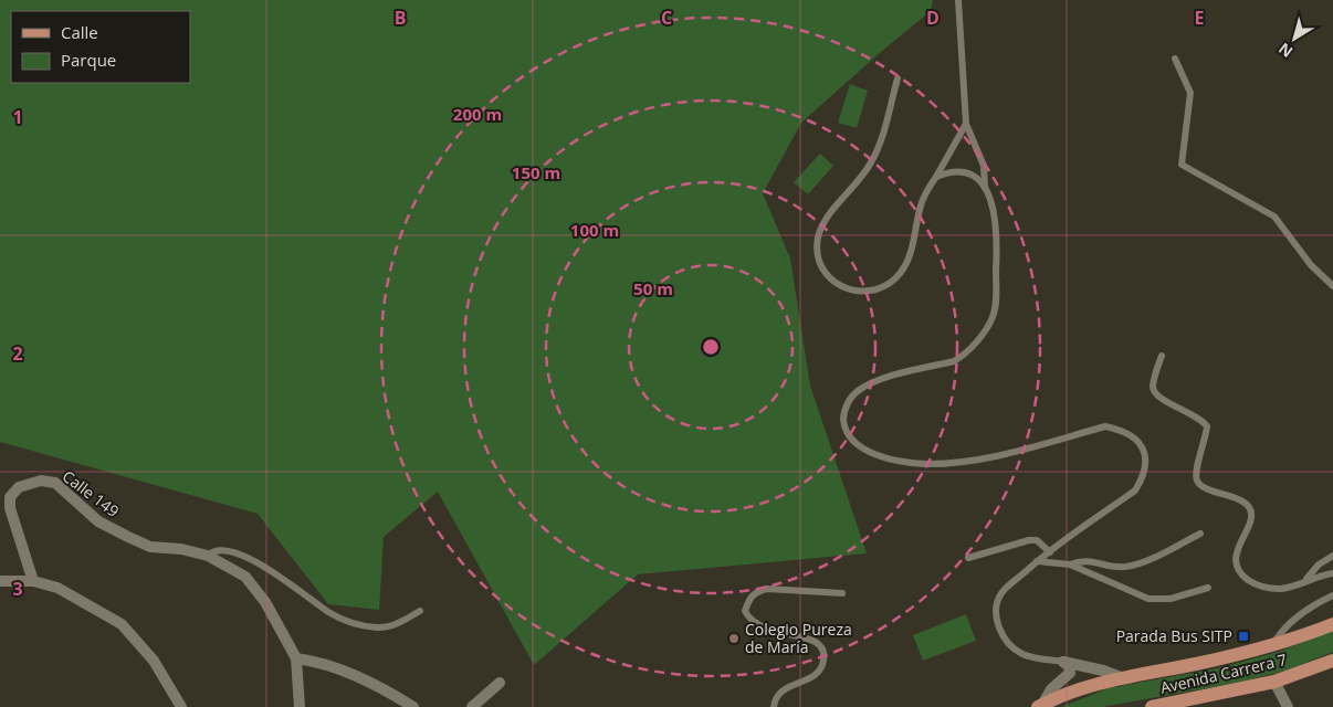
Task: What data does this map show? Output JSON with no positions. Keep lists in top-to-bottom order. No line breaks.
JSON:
{"streets":{"main road":["Avenida Carrera 7"],"street":["Calle 149"]},"places":{"transit":["Parada Bus SITP"],"other":["Colegio Pureza de María"]},"legend":["Calle","Parque"],"north":"bottom left","grid":{"columns":["B","C","D","E"],"rows":["1","2","3"]},"rings":["200 m","150 m","100 m","50 m"]}
